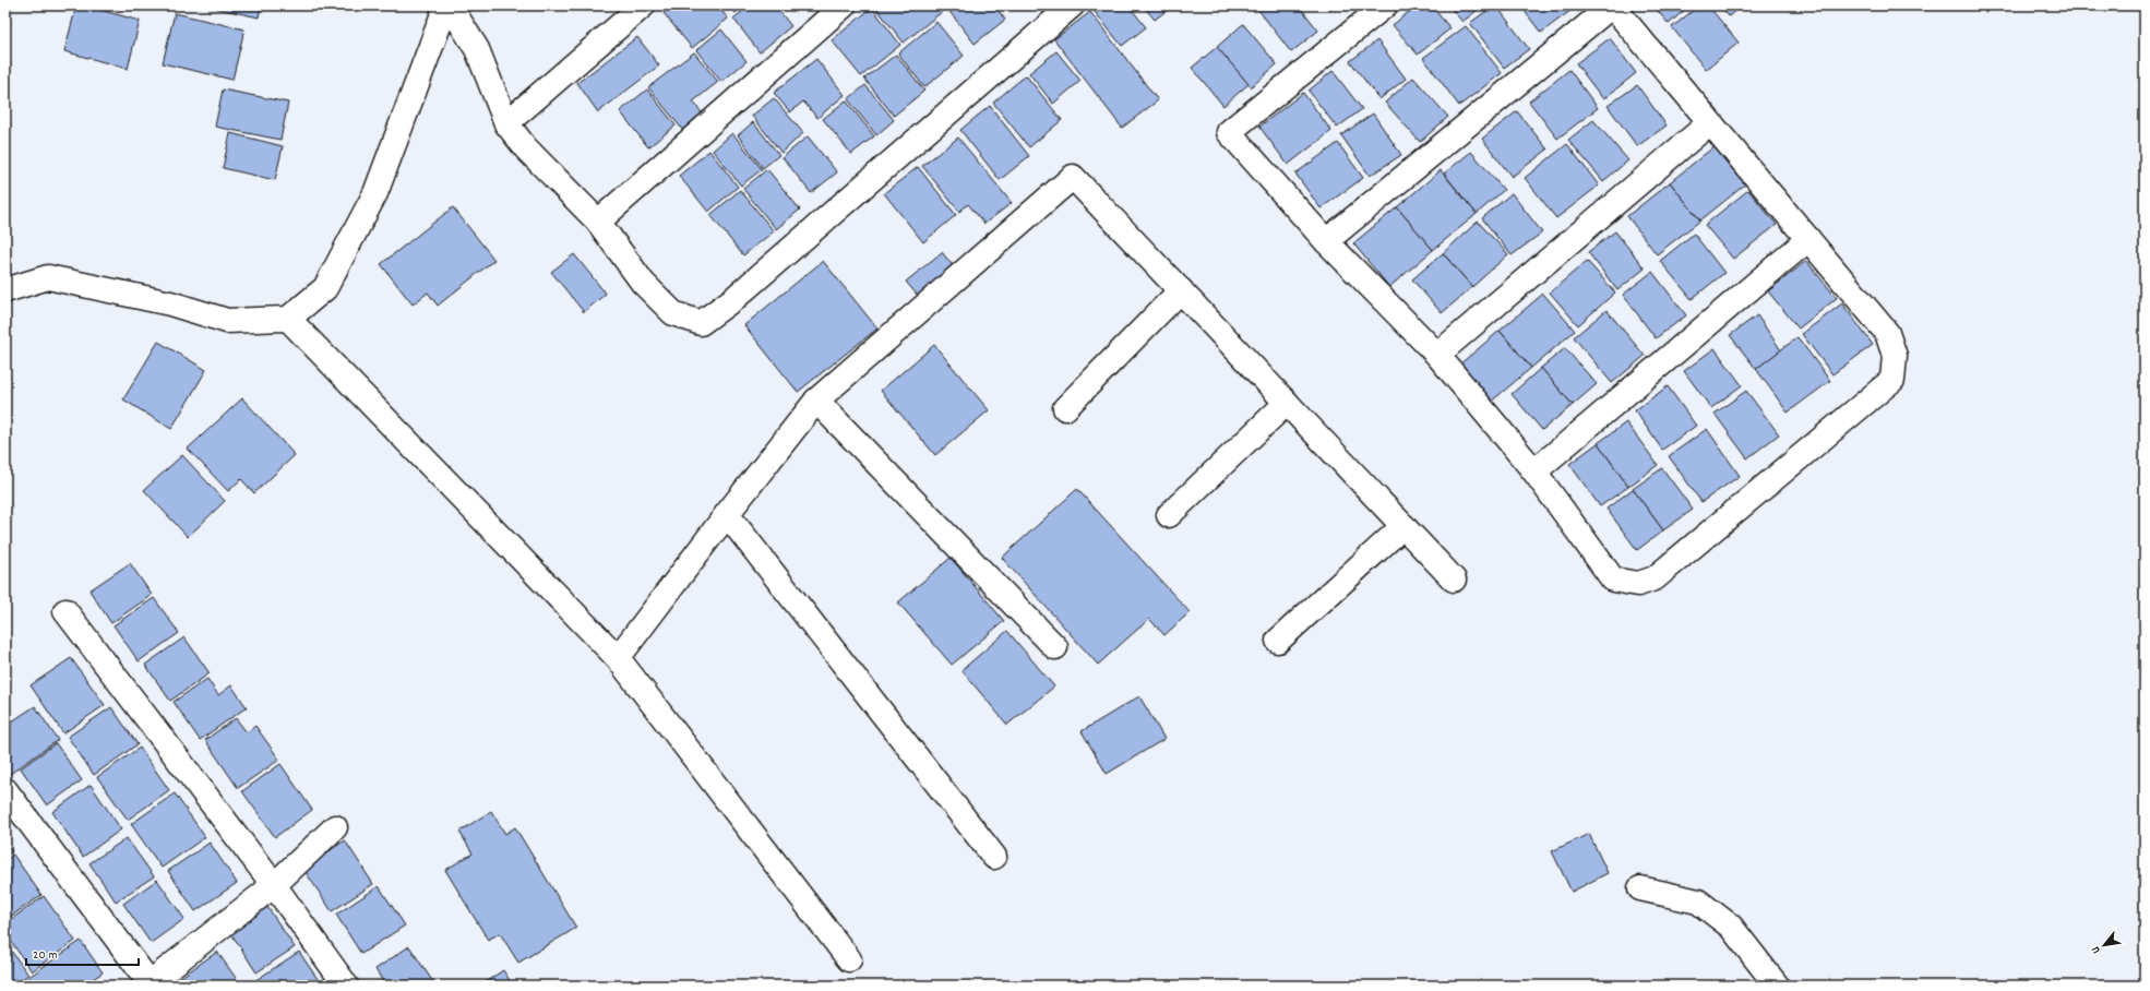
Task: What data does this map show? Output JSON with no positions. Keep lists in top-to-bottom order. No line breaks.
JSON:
{"scale_bar":"20 m","north":"bottom left"}
